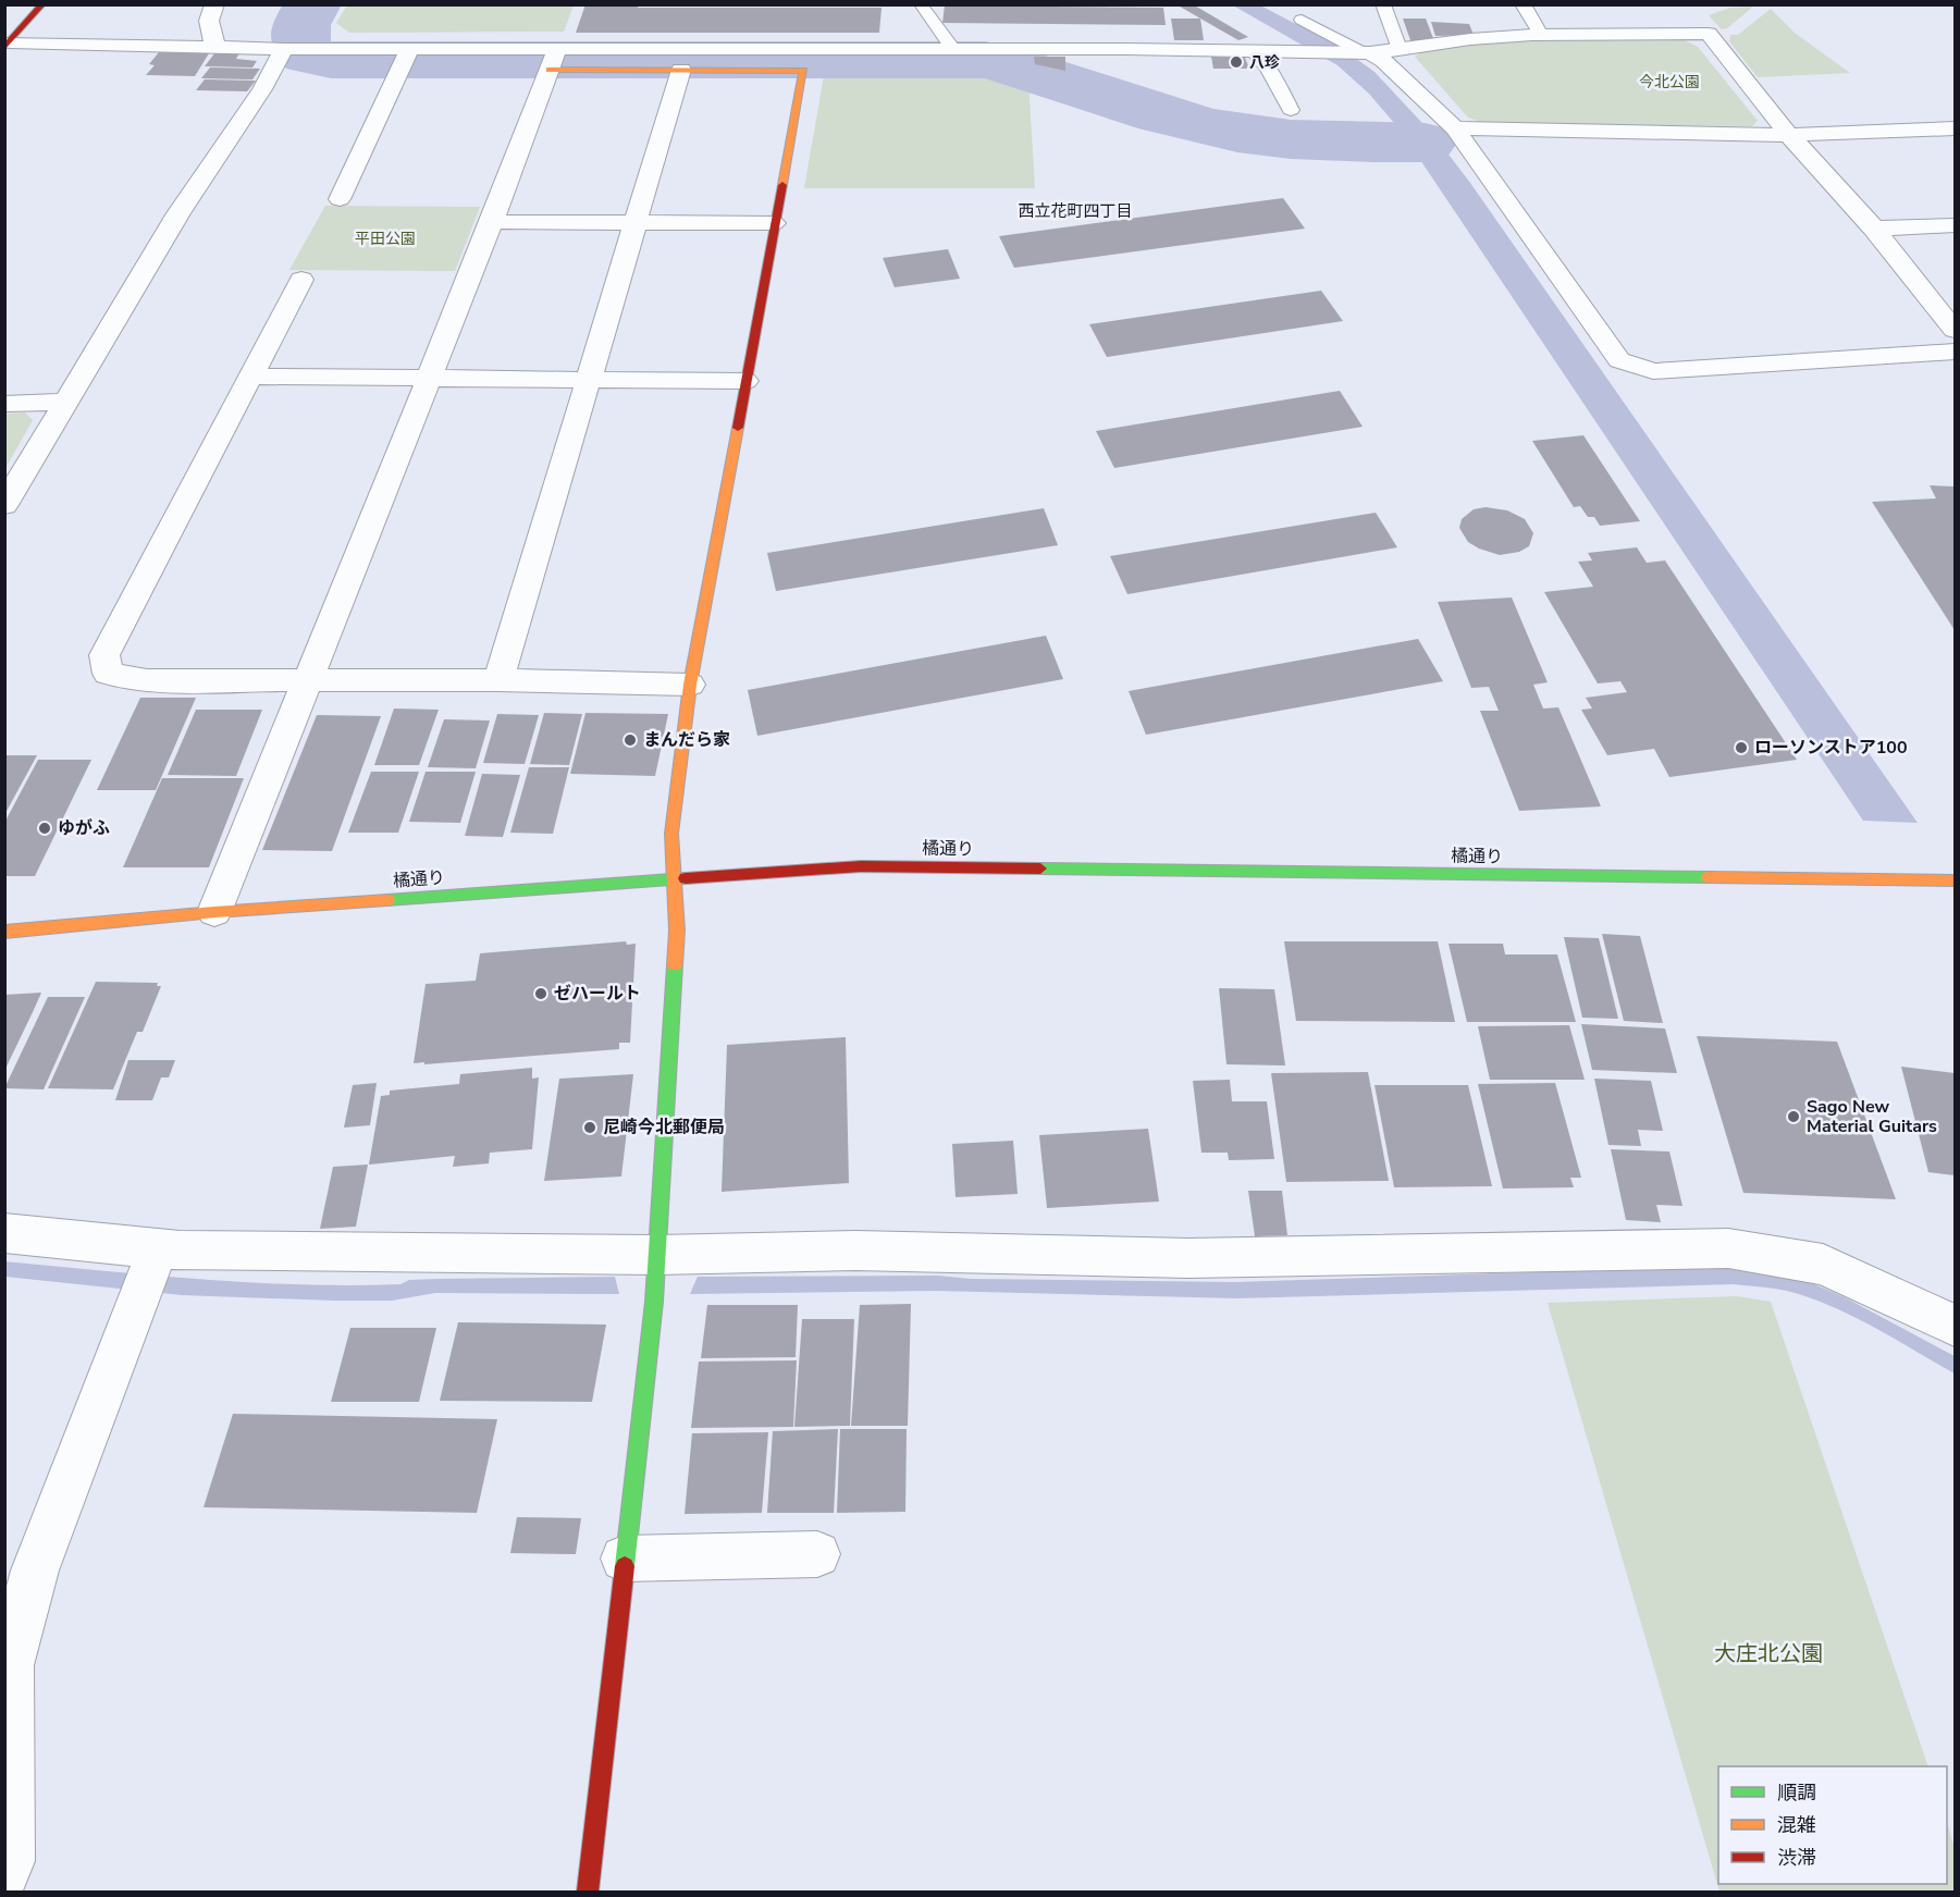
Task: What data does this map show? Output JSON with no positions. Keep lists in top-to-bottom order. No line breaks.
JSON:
{"streets":{"street":["橘通り"]},"districts":["西立花町四丁目"],"parks":["今北公園","平田公園","大庄北公園"],"places":["八珍","まんだら家","ローソンストア100","ゆがふ","ゼハールト","Sago New Material Guitars","尼崎今北郵便局"],"legend":["順調","混雑","渋滞"]}
